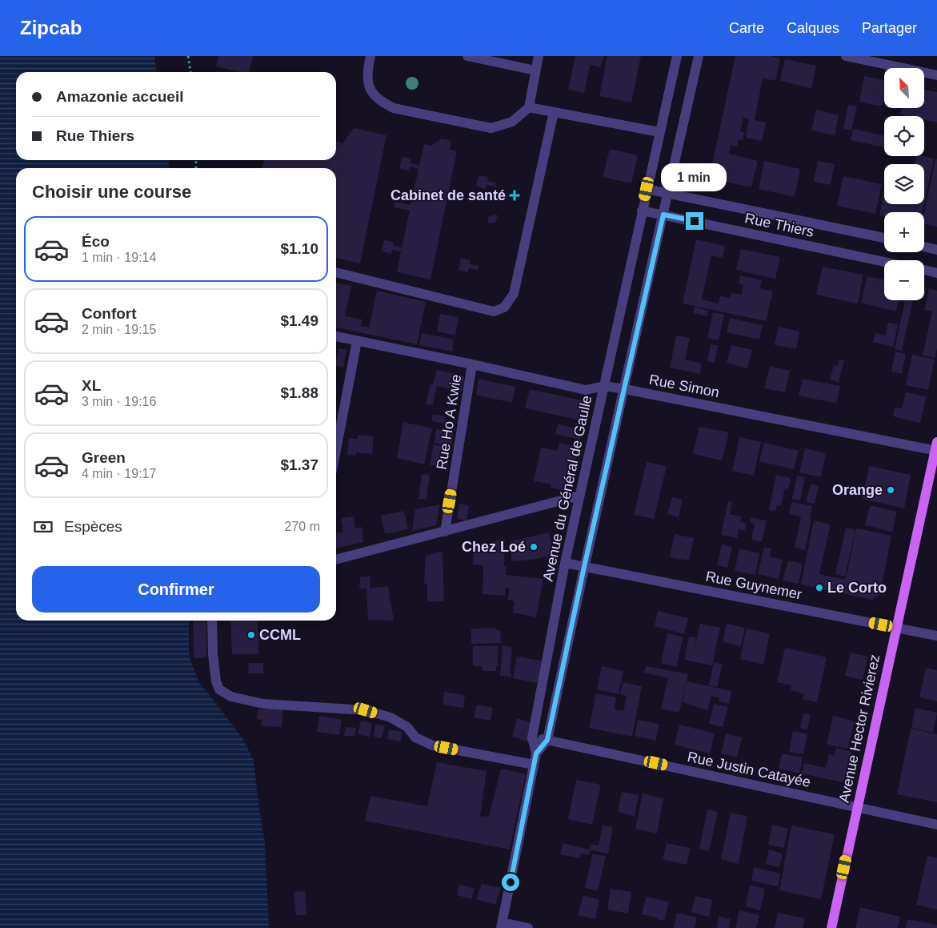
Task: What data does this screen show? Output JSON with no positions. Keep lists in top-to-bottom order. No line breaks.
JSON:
{"streets":{"main road":["Avenue Hector Rivierez"],"street":["Rue Thiers","Rue Simon","Rue Ho A Kwie","Avenue du Général de Gaulle","Rue Guynemer","Rue Justin Catayée"]},"crossings":[["Rue Thiers","Avenue du Général de Gaulle"],["Rue Simon","Rue Ho A Kwie"],["Rue Simon","Avenue du Général de Gaulle"],["Rue Simon","Avenue Hector Rivierez"],["Avenue du Général de Gaulle","Rue Guynemer"],["Avenue du Général de Gaulle","Rue Justin Catayée"],["Rue Guynemer","Avenue Hector Rivierez"],["Avenue Hector Rivierez","Rue Justin Catayée"]],"places":{"health":["Cabinet de santé"],"other":["Orange","Chez Loé","Le Corto","CCML"]},"north":"top left","page":{"header":"Zipcab","nav":["Carte","Calques","Partager"],"map_buttons":["+","−"],"banner":["Amazonie accueil","Rue Thiers"],"bubble":"1 min","heading":"Choisir une course","list":[{"name":"Éco","note":"1 min · 19:14","value":"$1.10"},{"name":"Confort","note":"2 min · 19:15","value":"$1.49"},{"name":"XL","note":"3 min · 19:16","value":"$1.88"},{"name":"Green","note":"4 min · 19:17","value":"$1.37"}],"pay":["Espèces","270 m"],"buttons":"Confirmer"}}
